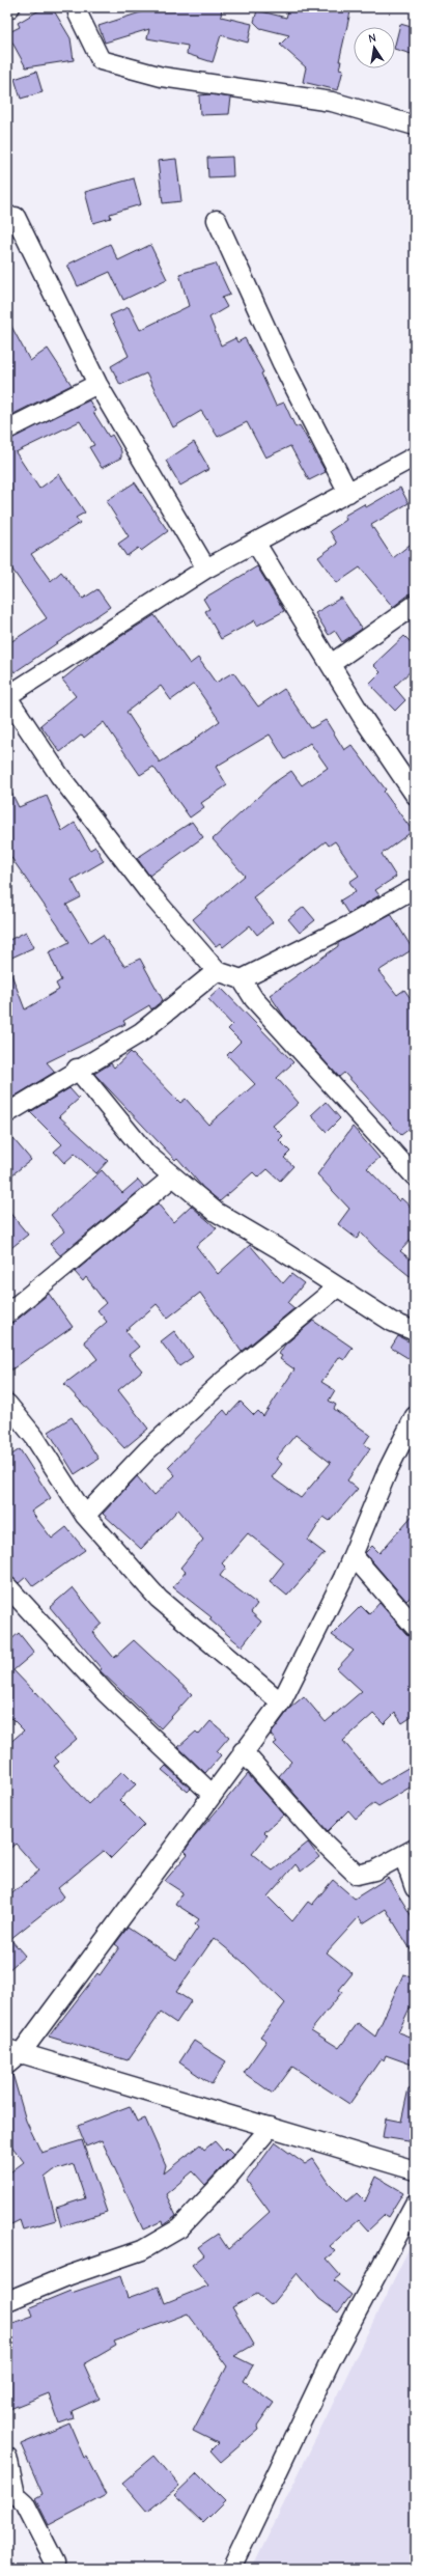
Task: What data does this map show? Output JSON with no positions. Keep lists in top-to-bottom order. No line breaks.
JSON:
{"north":"top"}
